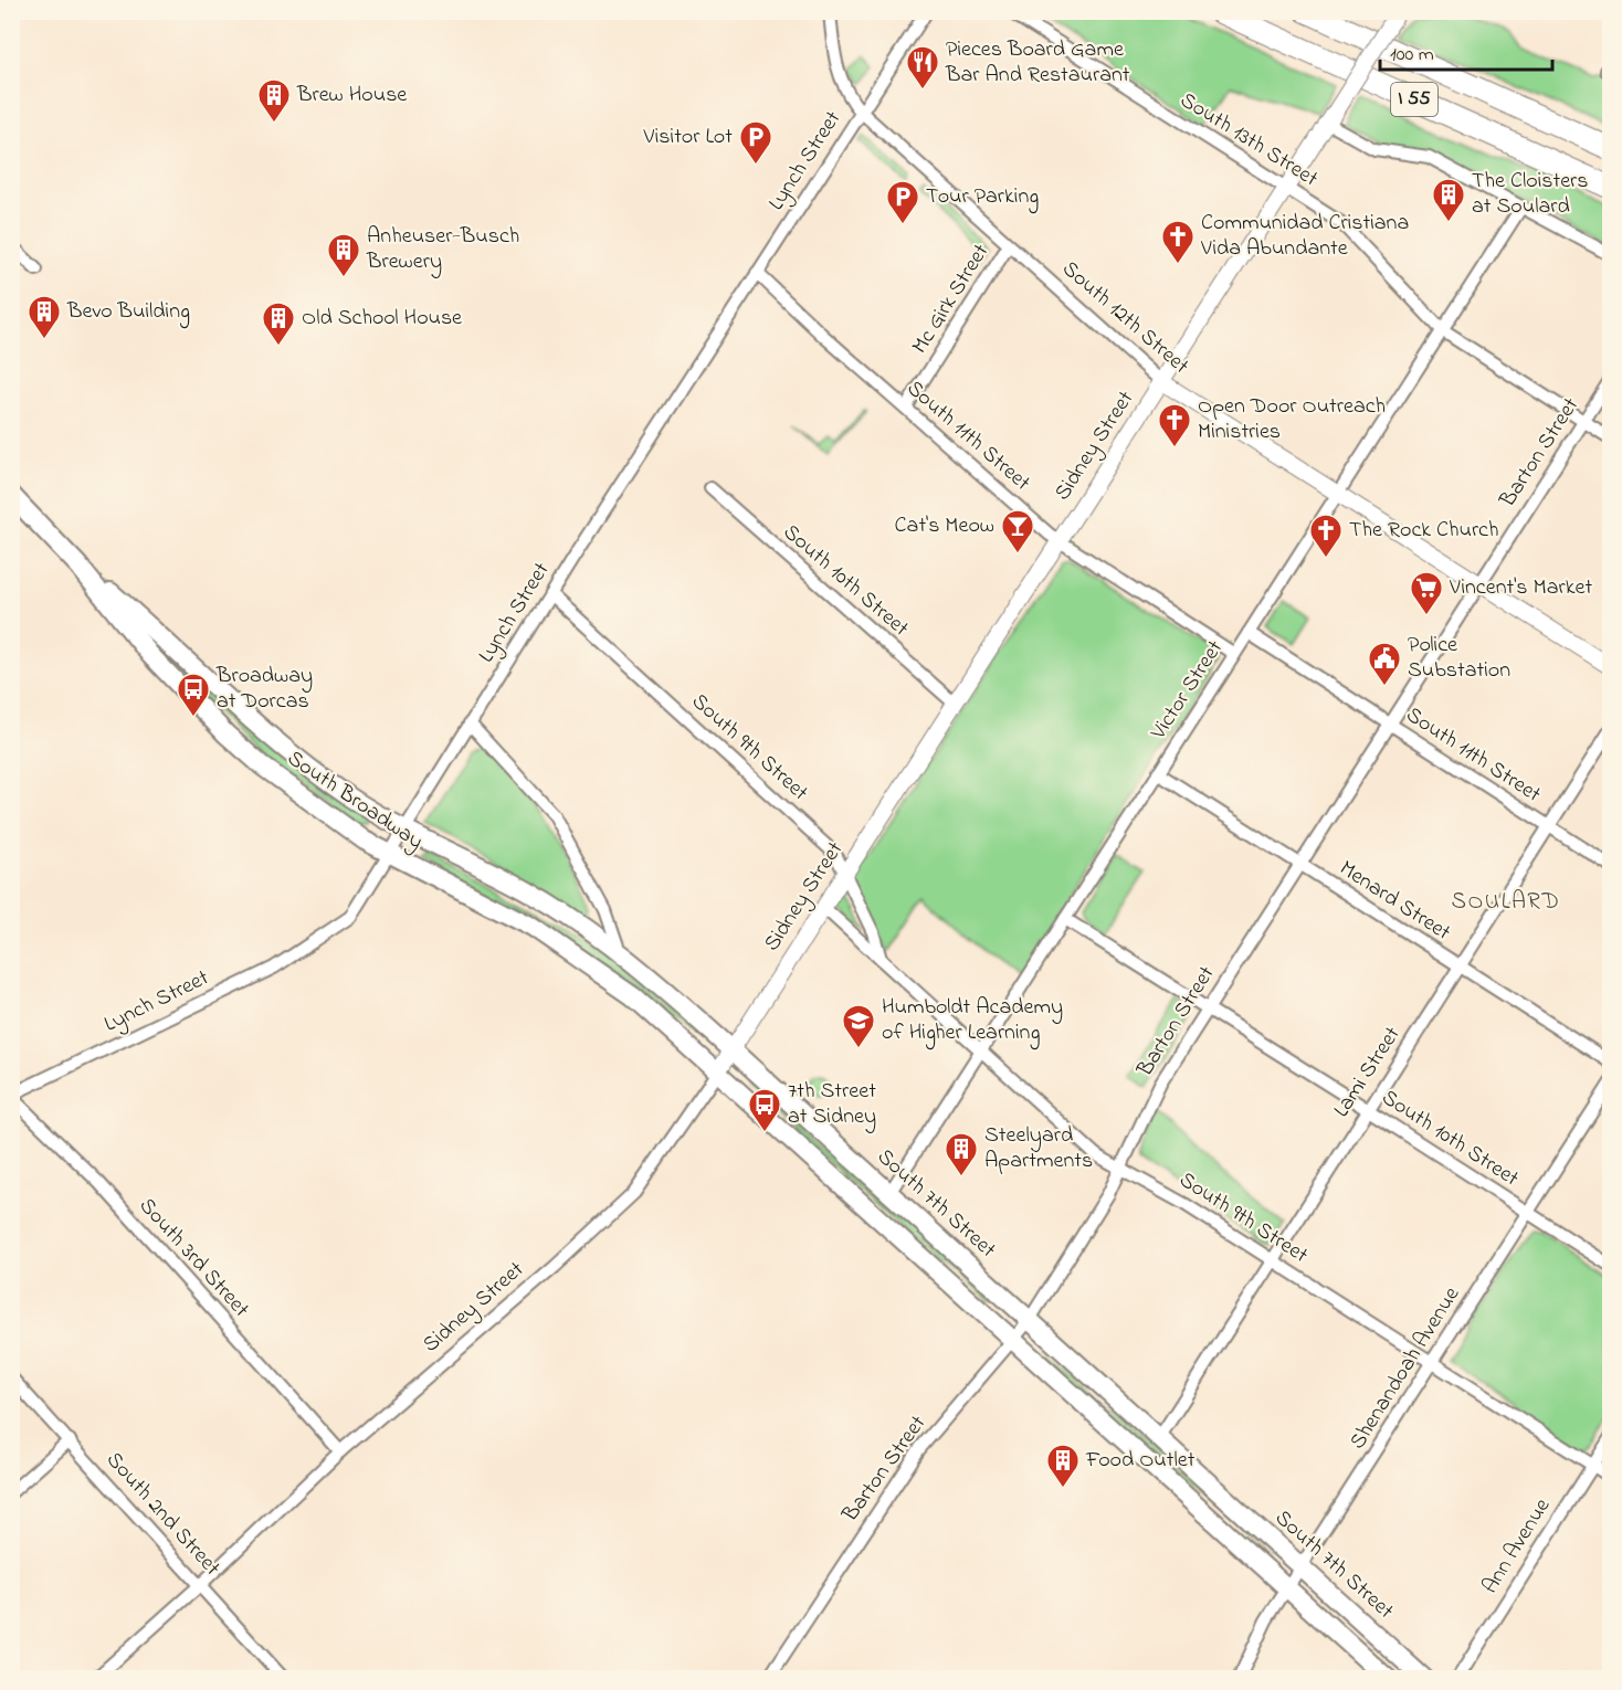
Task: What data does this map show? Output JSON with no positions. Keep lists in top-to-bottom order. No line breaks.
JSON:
{"streets":{"highway":["I 55"],"main road":["South Broadway","South 7th Street"],"street":["South 13th Street","Lynch Street","Mc Girk Street","South 12th Street","South 11th Street","Sidney Street","Barton Street","South 10th Street","Victor Street","South 9th Street","Menard Street","Lami Street","South 3rd Street","Shenandoah Avenue","South 2nd Street","Ann Avenue"]},"crossings":[["South 13th Street","Sidney Street"],["South 13th Street","Barton Street"],["South 13th Street","Victor Street"],["Lynch Street","South 12th Street"],["Lynch Street","South 11th Street"],["Lynch Street","South 9th Street"],["Lynch Street","South Broadway"],["Lynch Street","South 7th Street"],["Lynch Street","South 3rd Street"],["Mc Girk Street","South 12th Street"],["Mc Girk Street","South 11th Street"],["South 12th Street","Sidney Street"],["South 12th Street","Barton Street"],["South 12th Street","Victor Street"],["South 11th Street","Sidney Street"],["South 11th Street","Barton Street"],["South 11th Street","Victor Street"],["South 11th Street","Lami Street"],["Sidney Street","South 10th Street"],["Sidney Street","South 9th Street"],["Sidney Street","South Broadway"],["Sidney Street","South 7th Street"],["Sidney Street","South 3rd Street"],["Sidney Street","South 2nd Street"],["Barton Street","South 10th Street"],["Barton Street","South 9th Street"],["Barton Street","Menard Street"],["Barton Street","South 7th Street"],["South 10th Street","Victor Street"],["South 10th Street","Lami Street"],["South 10th Street","Shenandoah Avenue"],["Victor Street","South 9th Street"],["Victor Street","Menard Street"],["Victor Street","South 7th Street"],["South 9th Street","Lami Street"],["South 9th Street","Shenandoah Avenue"],["South 9th Street","Ann Avenue"],["South Broadway","South 7th Street"],["Menard Street","Lami Street"],["Lami Street","South 7th Street"],["South 7th Street","Shenandoah Avenue"]],"districts":["SOULARD"],"places":{"restaurant":["Pieces Board Game Bar And Restaurant"],"building":["Brew House","The Cloisters at Soulard","Anheuser-Busch Brewery","Bevo Building","Old School House","Steelyard Apartments","Food Outlet"],"parking":["Visitor Lot","Tour Parking"],"church":["Communidad Cristiana Vida Abundante","Open Door Outreach Ministries","The Rock Church"],"bar":["Cat's Meow"],"supermarket":["Vincent's Market"],"public building":["Police Substation"],"bus stop":["Broadway at Dorcas","7th Street at Sidney"],"school or university":["Humboldt Academy of Higher Learning"]},"scale_bar":"100 m"}
